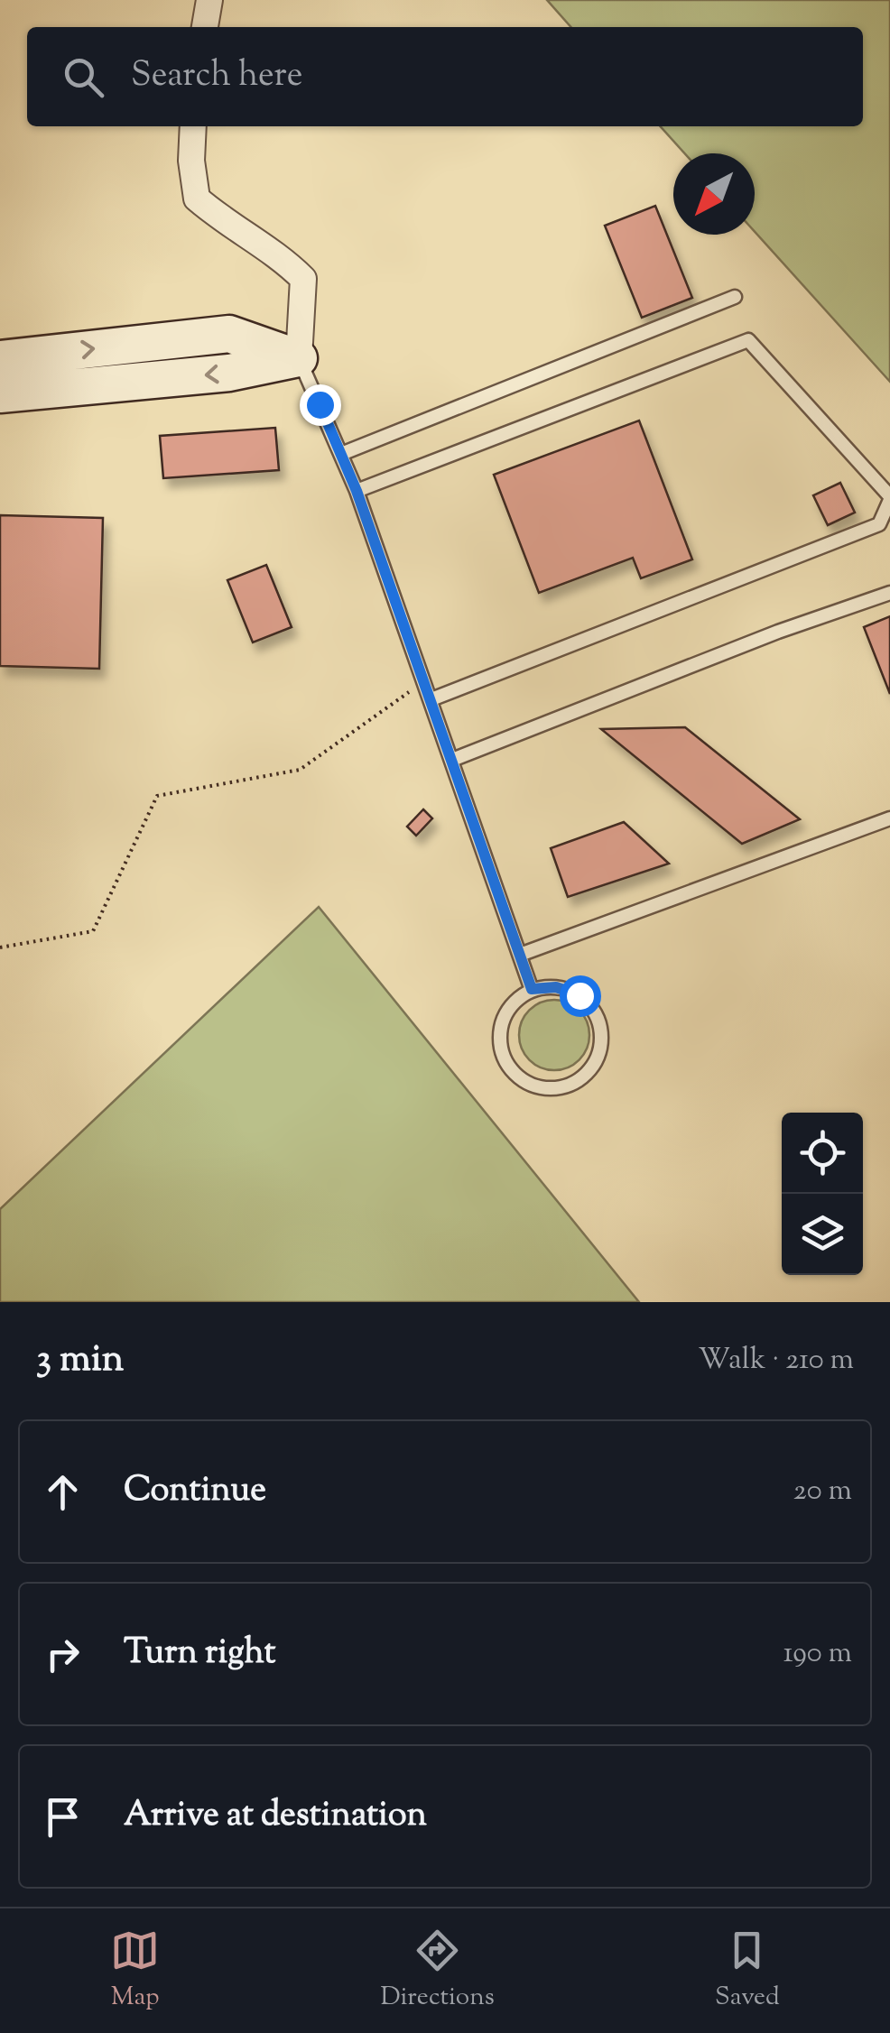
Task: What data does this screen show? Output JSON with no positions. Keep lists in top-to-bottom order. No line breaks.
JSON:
{"north":"bottom left","page":{"search":"Search here","heading":["3 min","Walk · 210 m"],"list":[["Continue","20 m"],["Turn right","190 m"],"Arrive at destination"],"nav":["Map","Directions","Saved"]}}
